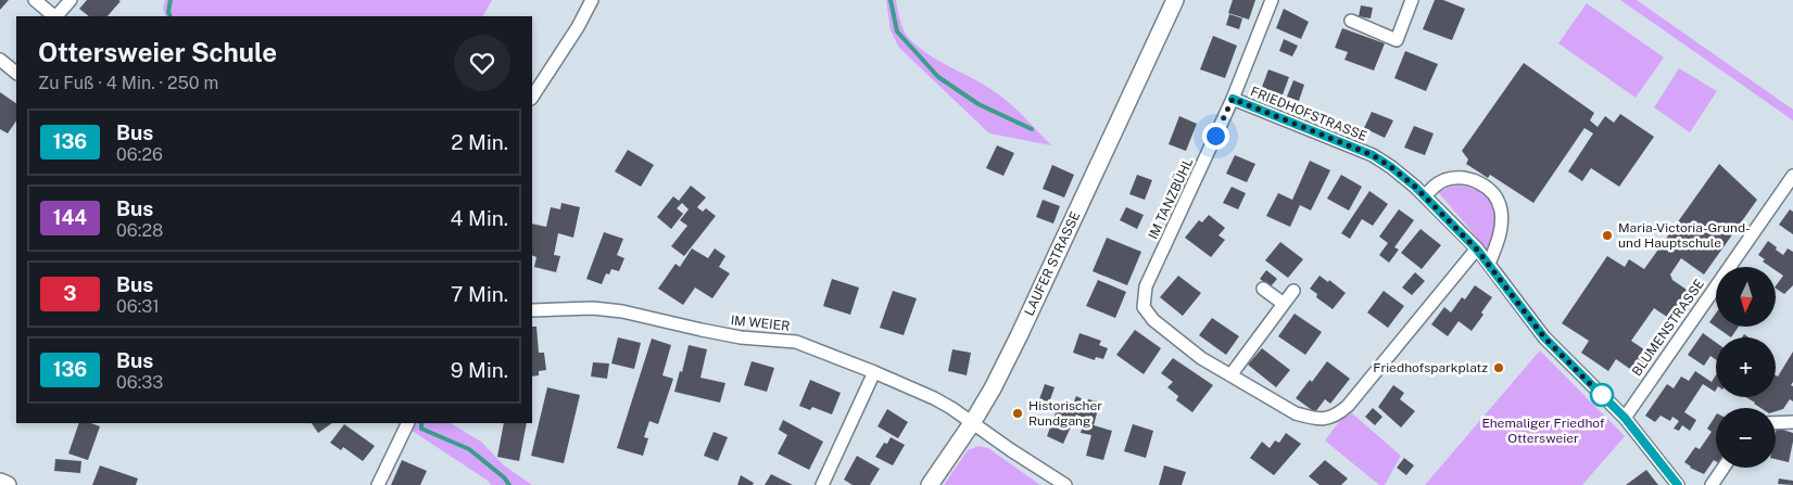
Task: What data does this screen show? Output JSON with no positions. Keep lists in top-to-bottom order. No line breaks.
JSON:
{"streets":{"main road":["LAUFER STRASSE"],"street":["FRIEDHOFSTRASSE","IM TANZBÜHL","IM WEIER","BLUMENSTRASSE"]},"crossings":[["FRIEDHOFSTRASSE","IM TANZBÜHL"],["FRIEDHOFSTRASSE","BLUMENSTRASSE"],["LAUFER STRASSE","IM WEIER"]],"parks":["Ehemaliger Friedhof Ottersweier"],"places":["Maria-Victoria-Grund- und Hauptschule","Friedhofsparkplatz","Historischer Rundgang"],"lines":["bus line 136"],"north":"bottom","page":{"heading":["Ottersweier Schule","Zu Fuß · 4 Min. · 250 m"],"list":[{"mark":"136","name":"Bus","note":"06:26","value":"2 Min."},{"mark":"144","name":"Bus","note":"06:28","value":"4 Min."},{"mark":"3","name":"Bus","note":"06:31","value":"7 Min."},{"mark":"136","name":"Bus","note":"06:33","value":"9 Min."}],"map_buttons":["+","−"]}}
